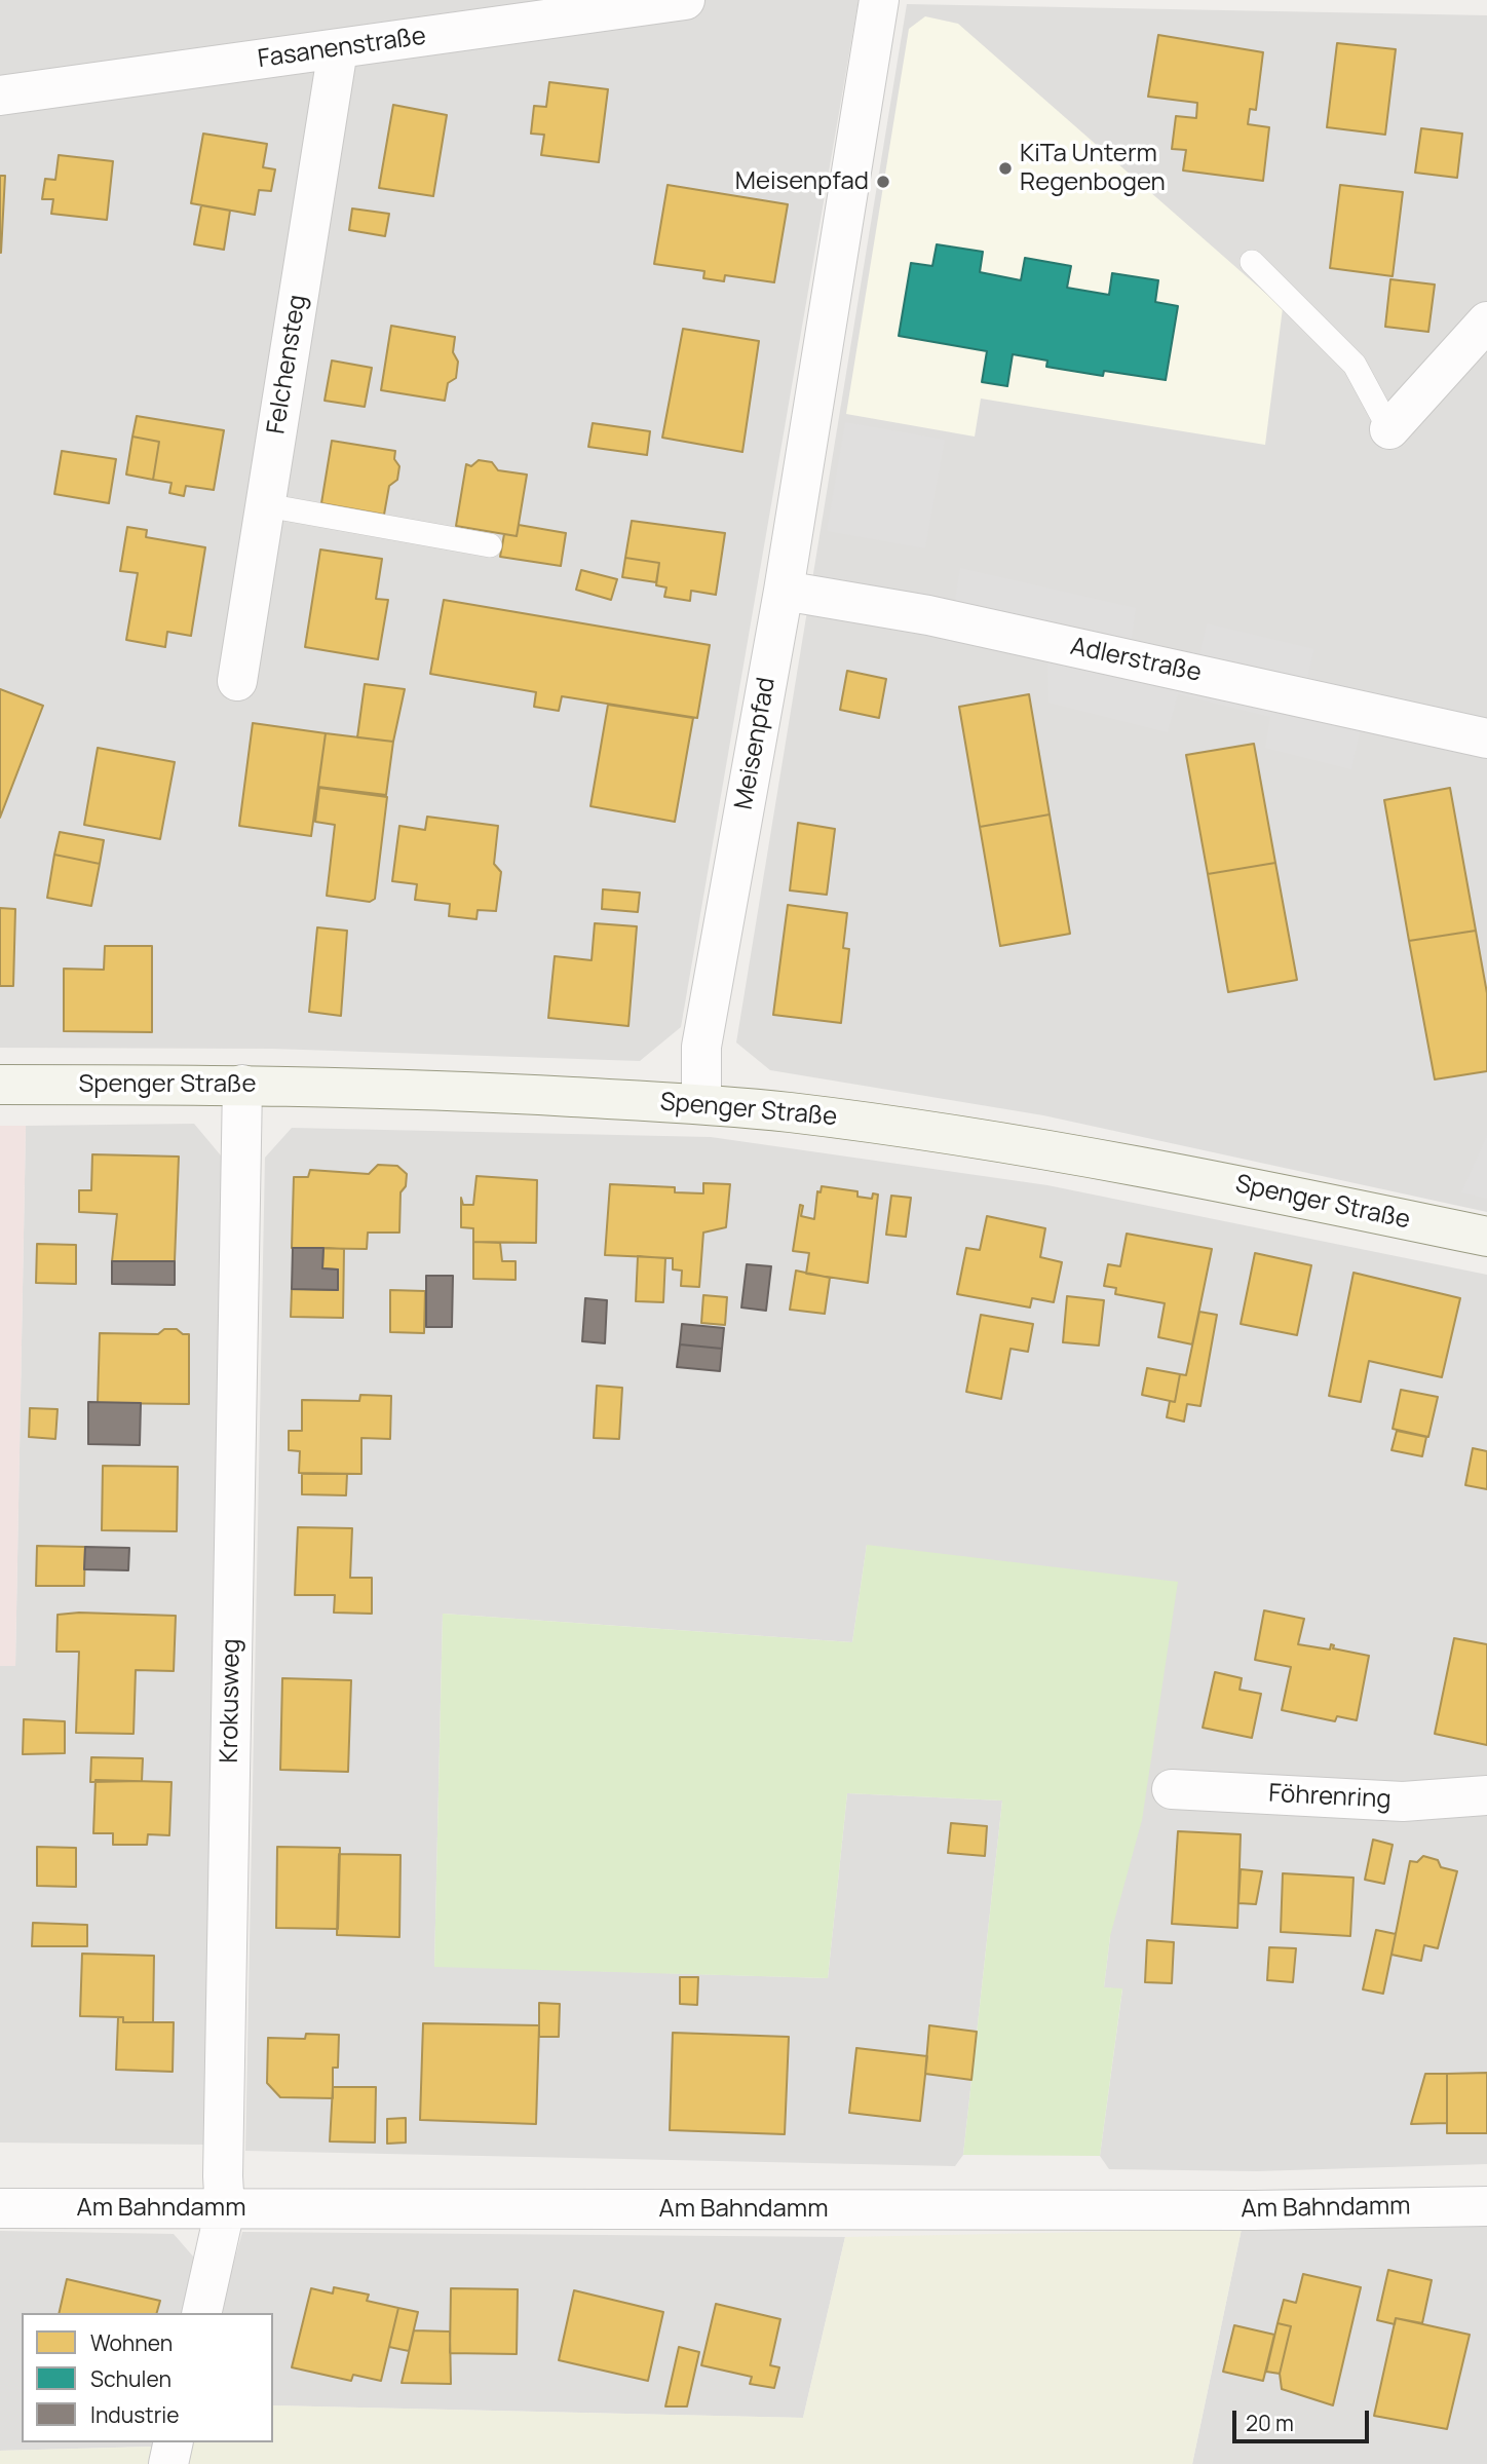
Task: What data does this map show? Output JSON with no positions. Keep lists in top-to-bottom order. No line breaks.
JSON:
{"streets":{"street":["Fasanenstraße","Felchensteg","Adlerstraße","Meisenpfad","Spenger Straße","Krokusweg","Föhrenring","Am Bahndamm"]},"crossings":[["Fasanenstraße","Felchensteg"],["Adlerstraße","Meisenpfad"],["Meisenpfad","Spenger Straße"],["Spenger Straße","Krokusweg"],["Krokusweg","Am Bahndamm"]],"places":["KiTa Unterm Regenbogen","Meisenpfad"],"legend":["Wohnen","Schulen","Industrie"],"scale_bar":"20 m"}
